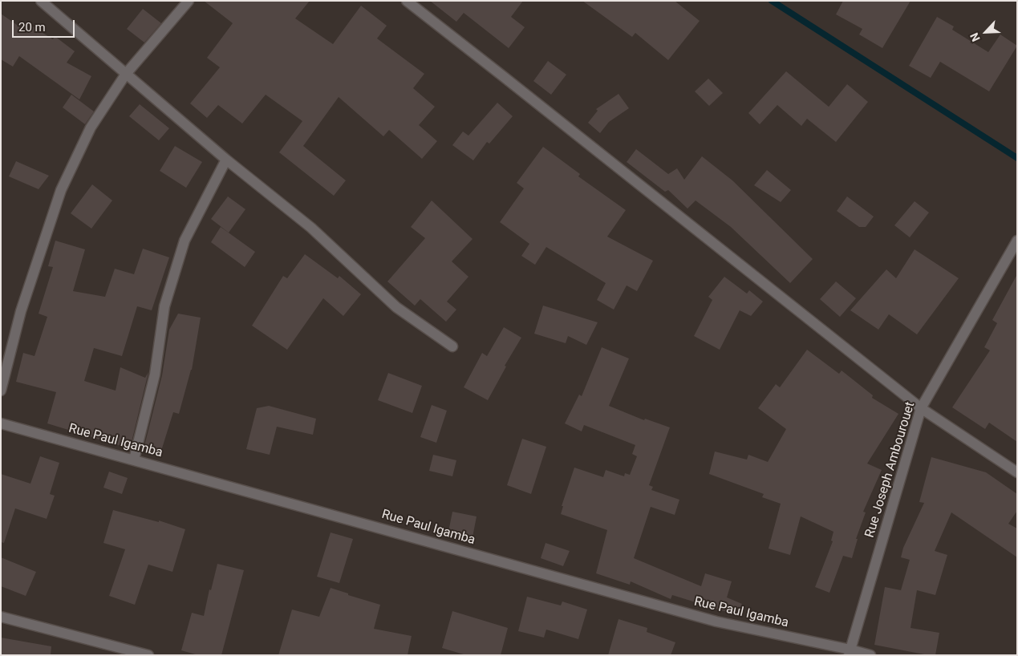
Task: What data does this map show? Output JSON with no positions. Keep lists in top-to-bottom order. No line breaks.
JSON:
{"streets":{"street":["Rue Paul Igamba","Rue Joseph Ambourouet"]},"crossings":[["Rue Paul Igamba","Rue Joseph Ambourouet"]],"scale_bar":"20 m","north":"bottom left"}
